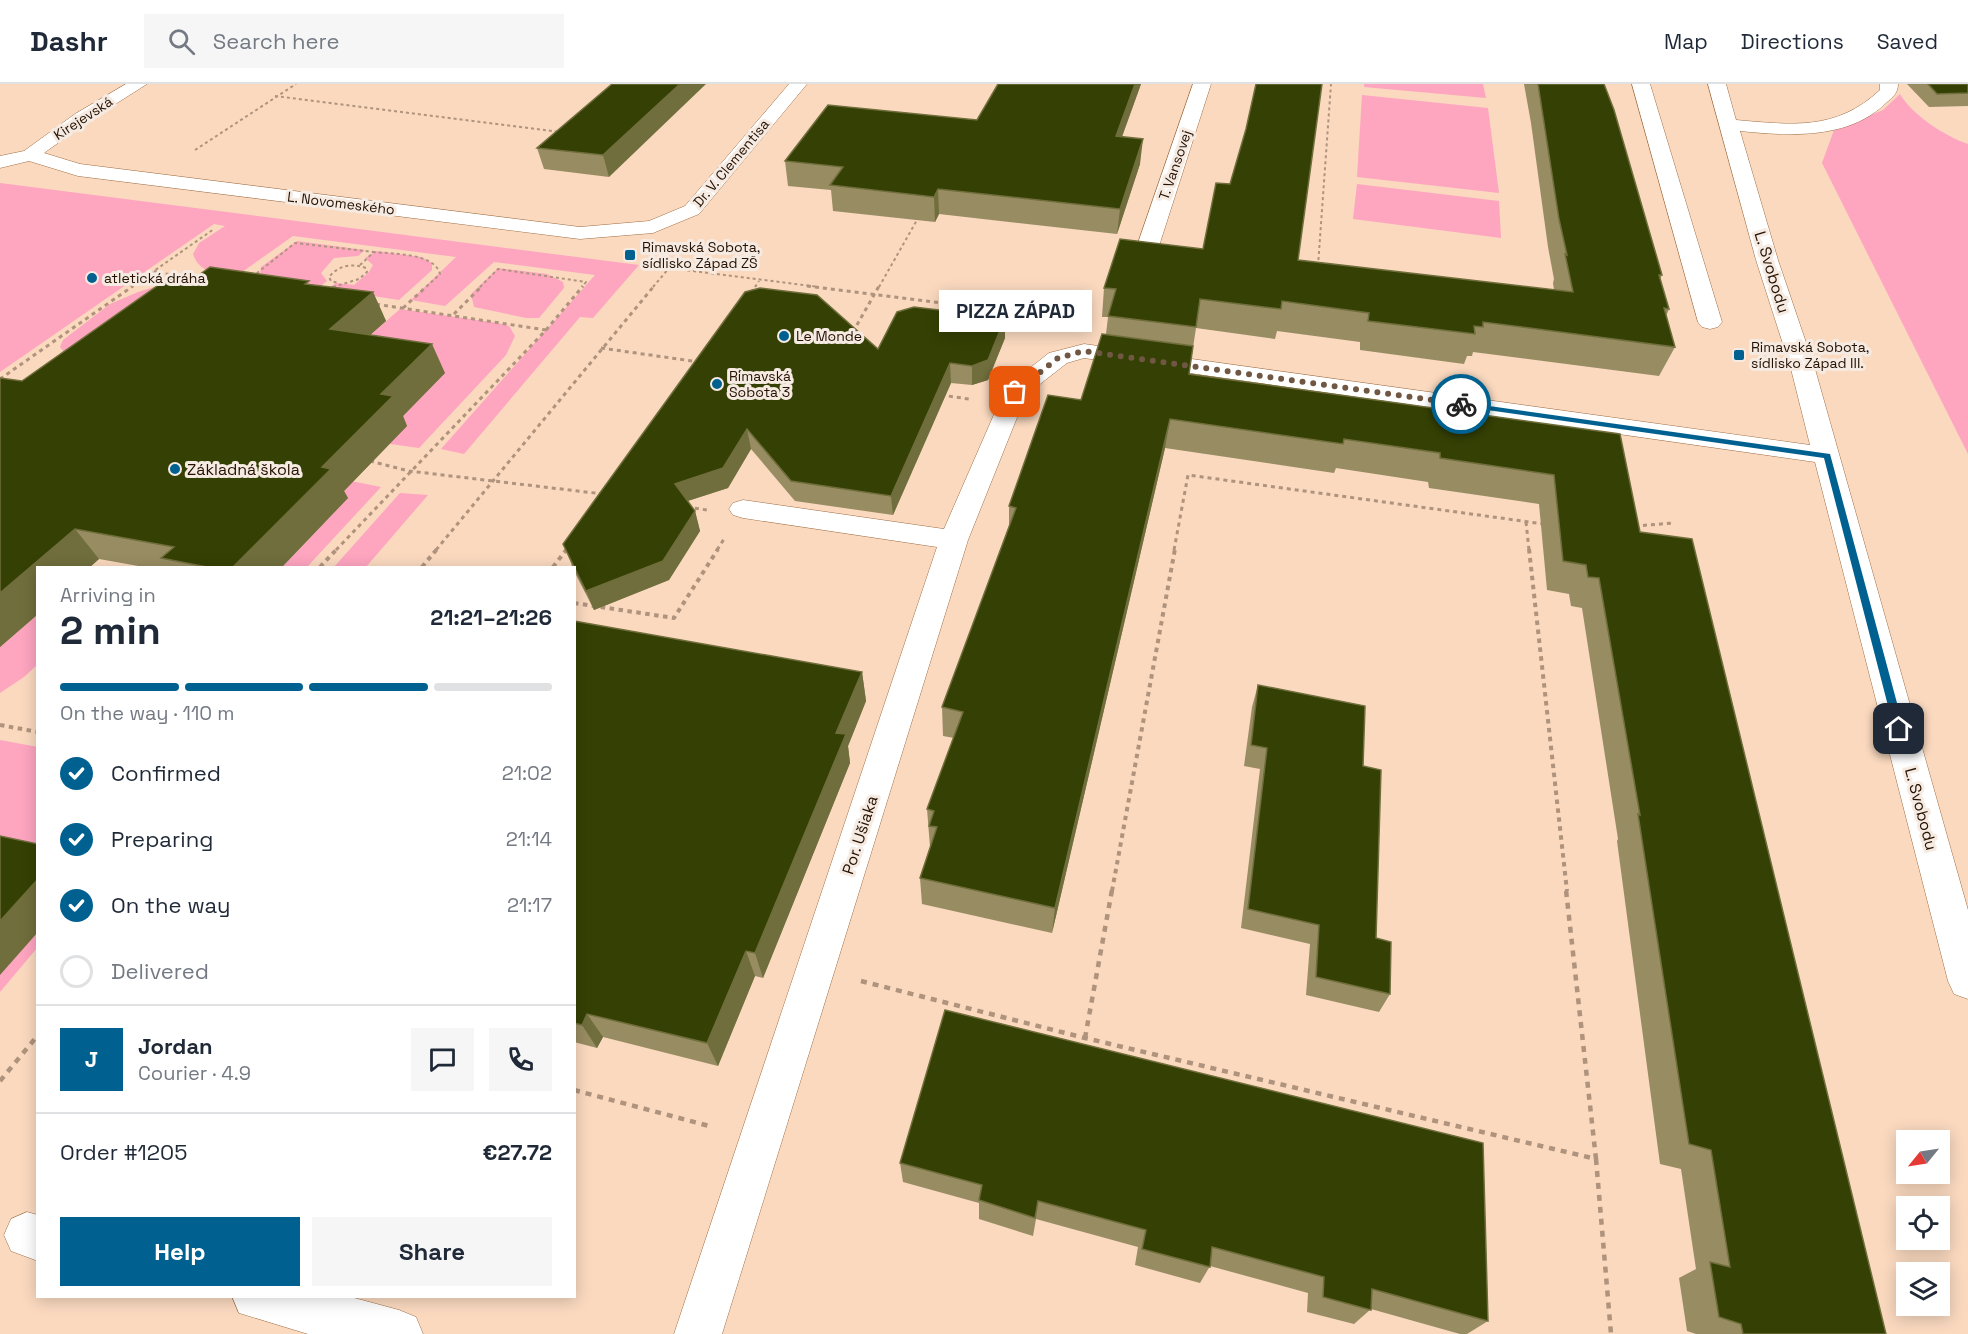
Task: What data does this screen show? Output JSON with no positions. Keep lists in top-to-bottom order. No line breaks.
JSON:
{"streets":{"street":["Kirejevská","Dr. V. Clementisa","T. Vansovej","L. Novomeského","L. Svobodu","Por. Ušiaka"]},"crossings":[["Kirejevská","L. Novomeského"],["Dr. V. Clementisa","L. Novomeského"],["L. Svobodu","Por. Ušiaka"]],"places":{"transit":["Rimavská Sobota, sídlisko Západ ZŠ","Rimavská Sobota, sídlisko Západ III."],"other":["atletická dráha","Le Monde","Rimavská Sobota 3","PIZZA ZÁPAD","Základná škola"]},"north":"bottom left","page":{"header":"Dashr","search":"Search here","nav":["Map","Directions","Saved"],"bubble":"PIZZA ZÁPAD","heading":["2 min","Arriving in","21:21–21:26"],"panel":["Jordan","Courier · 4.9","Order #1205","€27.72"],"bar":"On the way · 110 m","list":[["Confirmed","21:02"],["Preparing","21:14"],["On the way","21:17"],"Delivered"],"round":"J","buttons":["Help","Share"]}}
